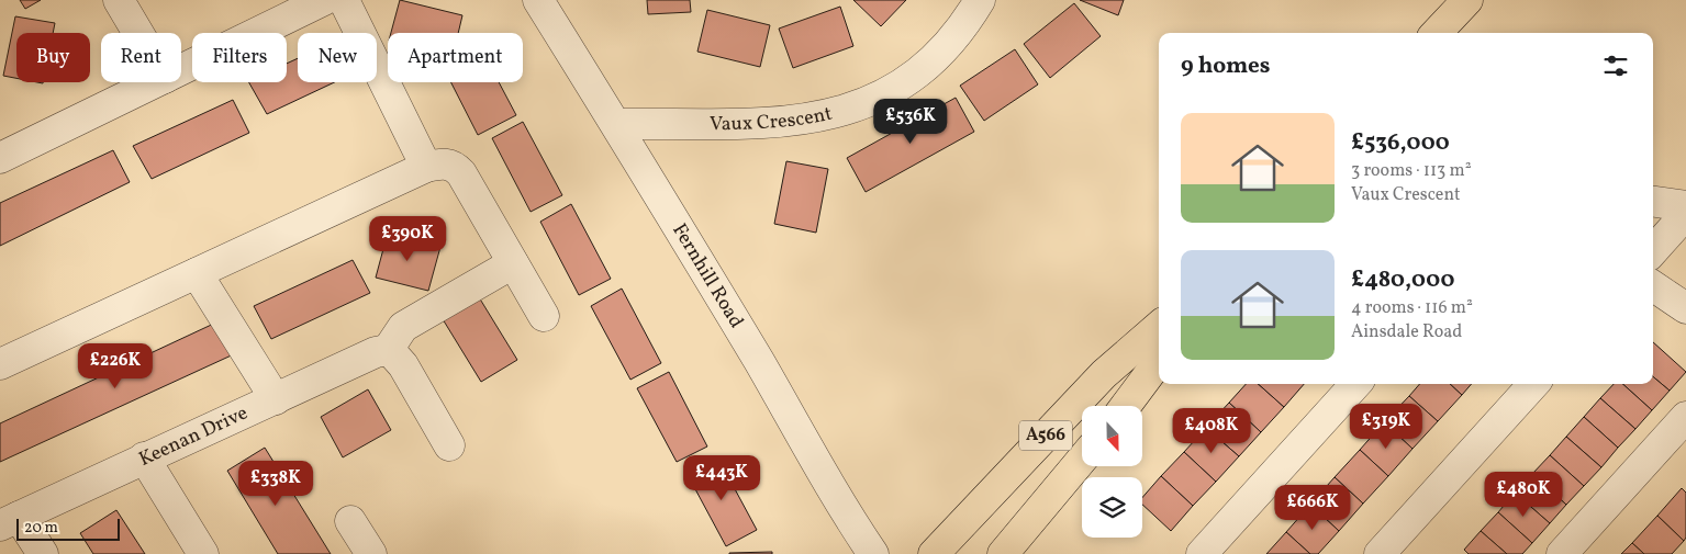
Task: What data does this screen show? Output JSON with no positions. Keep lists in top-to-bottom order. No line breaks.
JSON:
{"streets":{"main road":["A566"],"street":["Vaux Crescent","Fernhill Road","Keenan Drive"]},"crossings":[["Vaux Crescent","Fernhill Road"]],"scale_bar":"20 m","north":"bottom","page":{"chip":["Buy","Rent","Filters","New","Apartment"],"heading":"9 homes","price":["£536K","£390K","£226K","£319K","£408K","£443K","£338K","£480K","£666K"],"list":[{"name":"£536,000","note":"3 rooms · 113 m² · Vaux Crescent"},{"name":"£480,000","note":"4 rooms · 116 m² · Ainsdale Road"}],"scale":"20 m"}}
